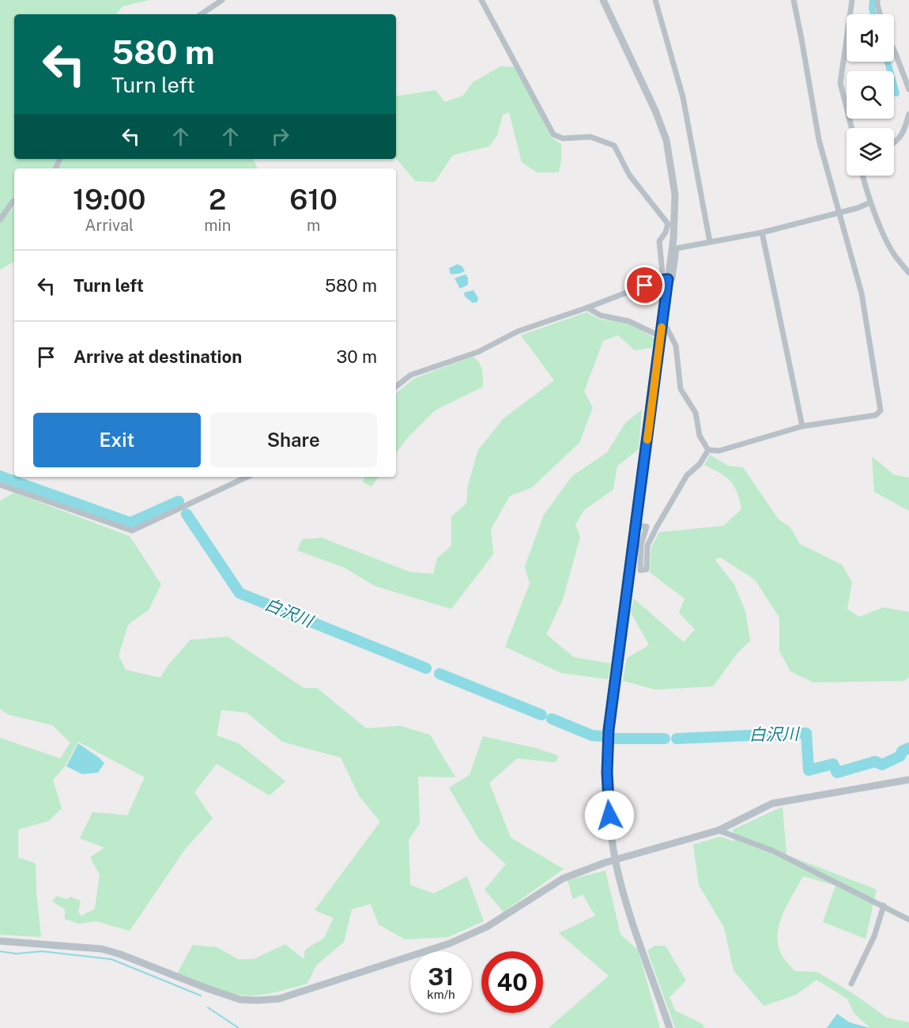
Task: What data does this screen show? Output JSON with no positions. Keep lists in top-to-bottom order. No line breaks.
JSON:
{"water":["白沢川"],"page":{"turn":["580 m","Turn left"],"eta":["19:00","Arrival","2","min","610","m"],"list":[{"name":"Turn left","value":"580 m"},{"name":"Arrive at destination","value":"30 m"}],"buttons":["Exit","Share"],"speed":"31 km/h","limit":"40"}}
